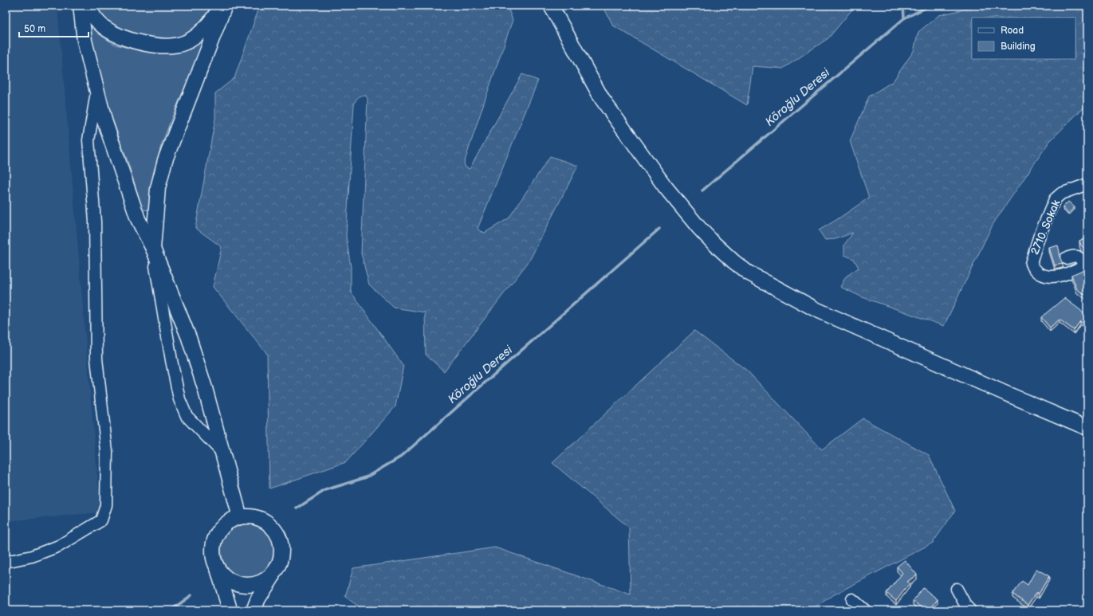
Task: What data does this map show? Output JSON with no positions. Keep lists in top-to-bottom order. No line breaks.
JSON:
{"streets":{"street":["2710. Sokak"]},"water":["Köroğlu Deresi"],"legend":["Road","Building"],"scale_bar":"50 m"}
